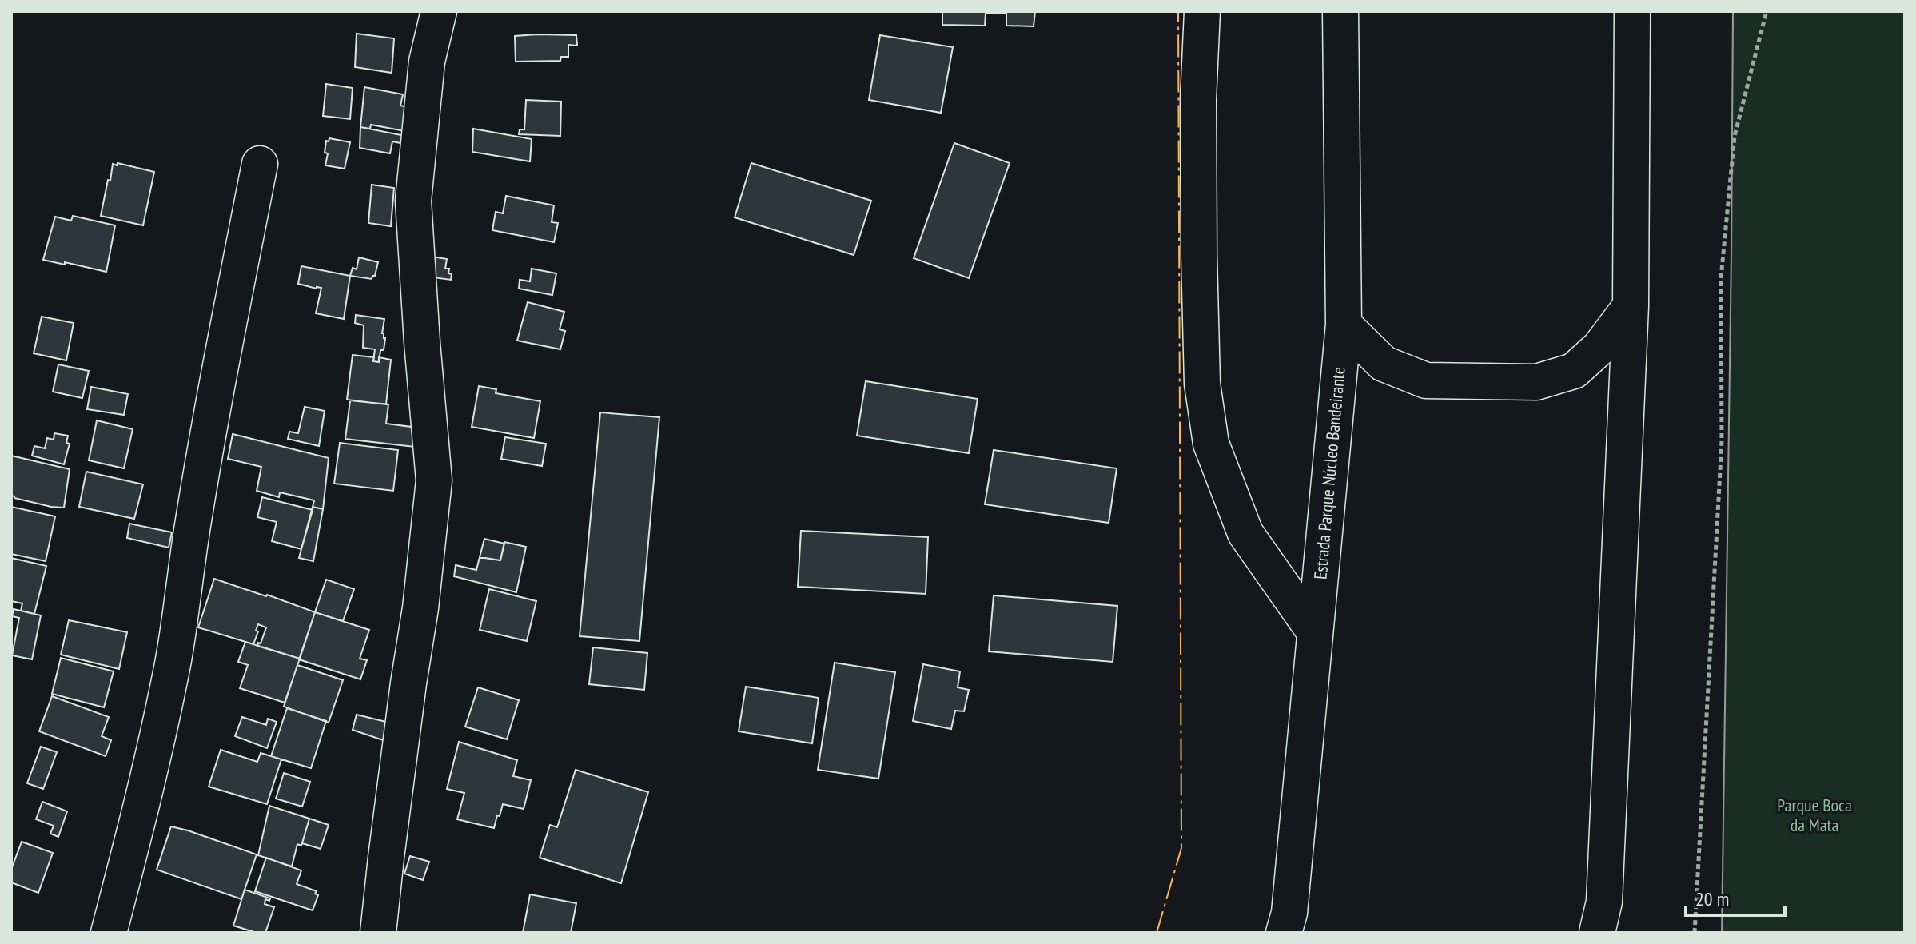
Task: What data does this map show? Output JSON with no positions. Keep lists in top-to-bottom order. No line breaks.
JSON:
{"streets":{"main road":["Estrada Parque Núcleo Bandeirante"]},"parks":["Parque Boca da Mata"],"scale_bar":"20 m"}
